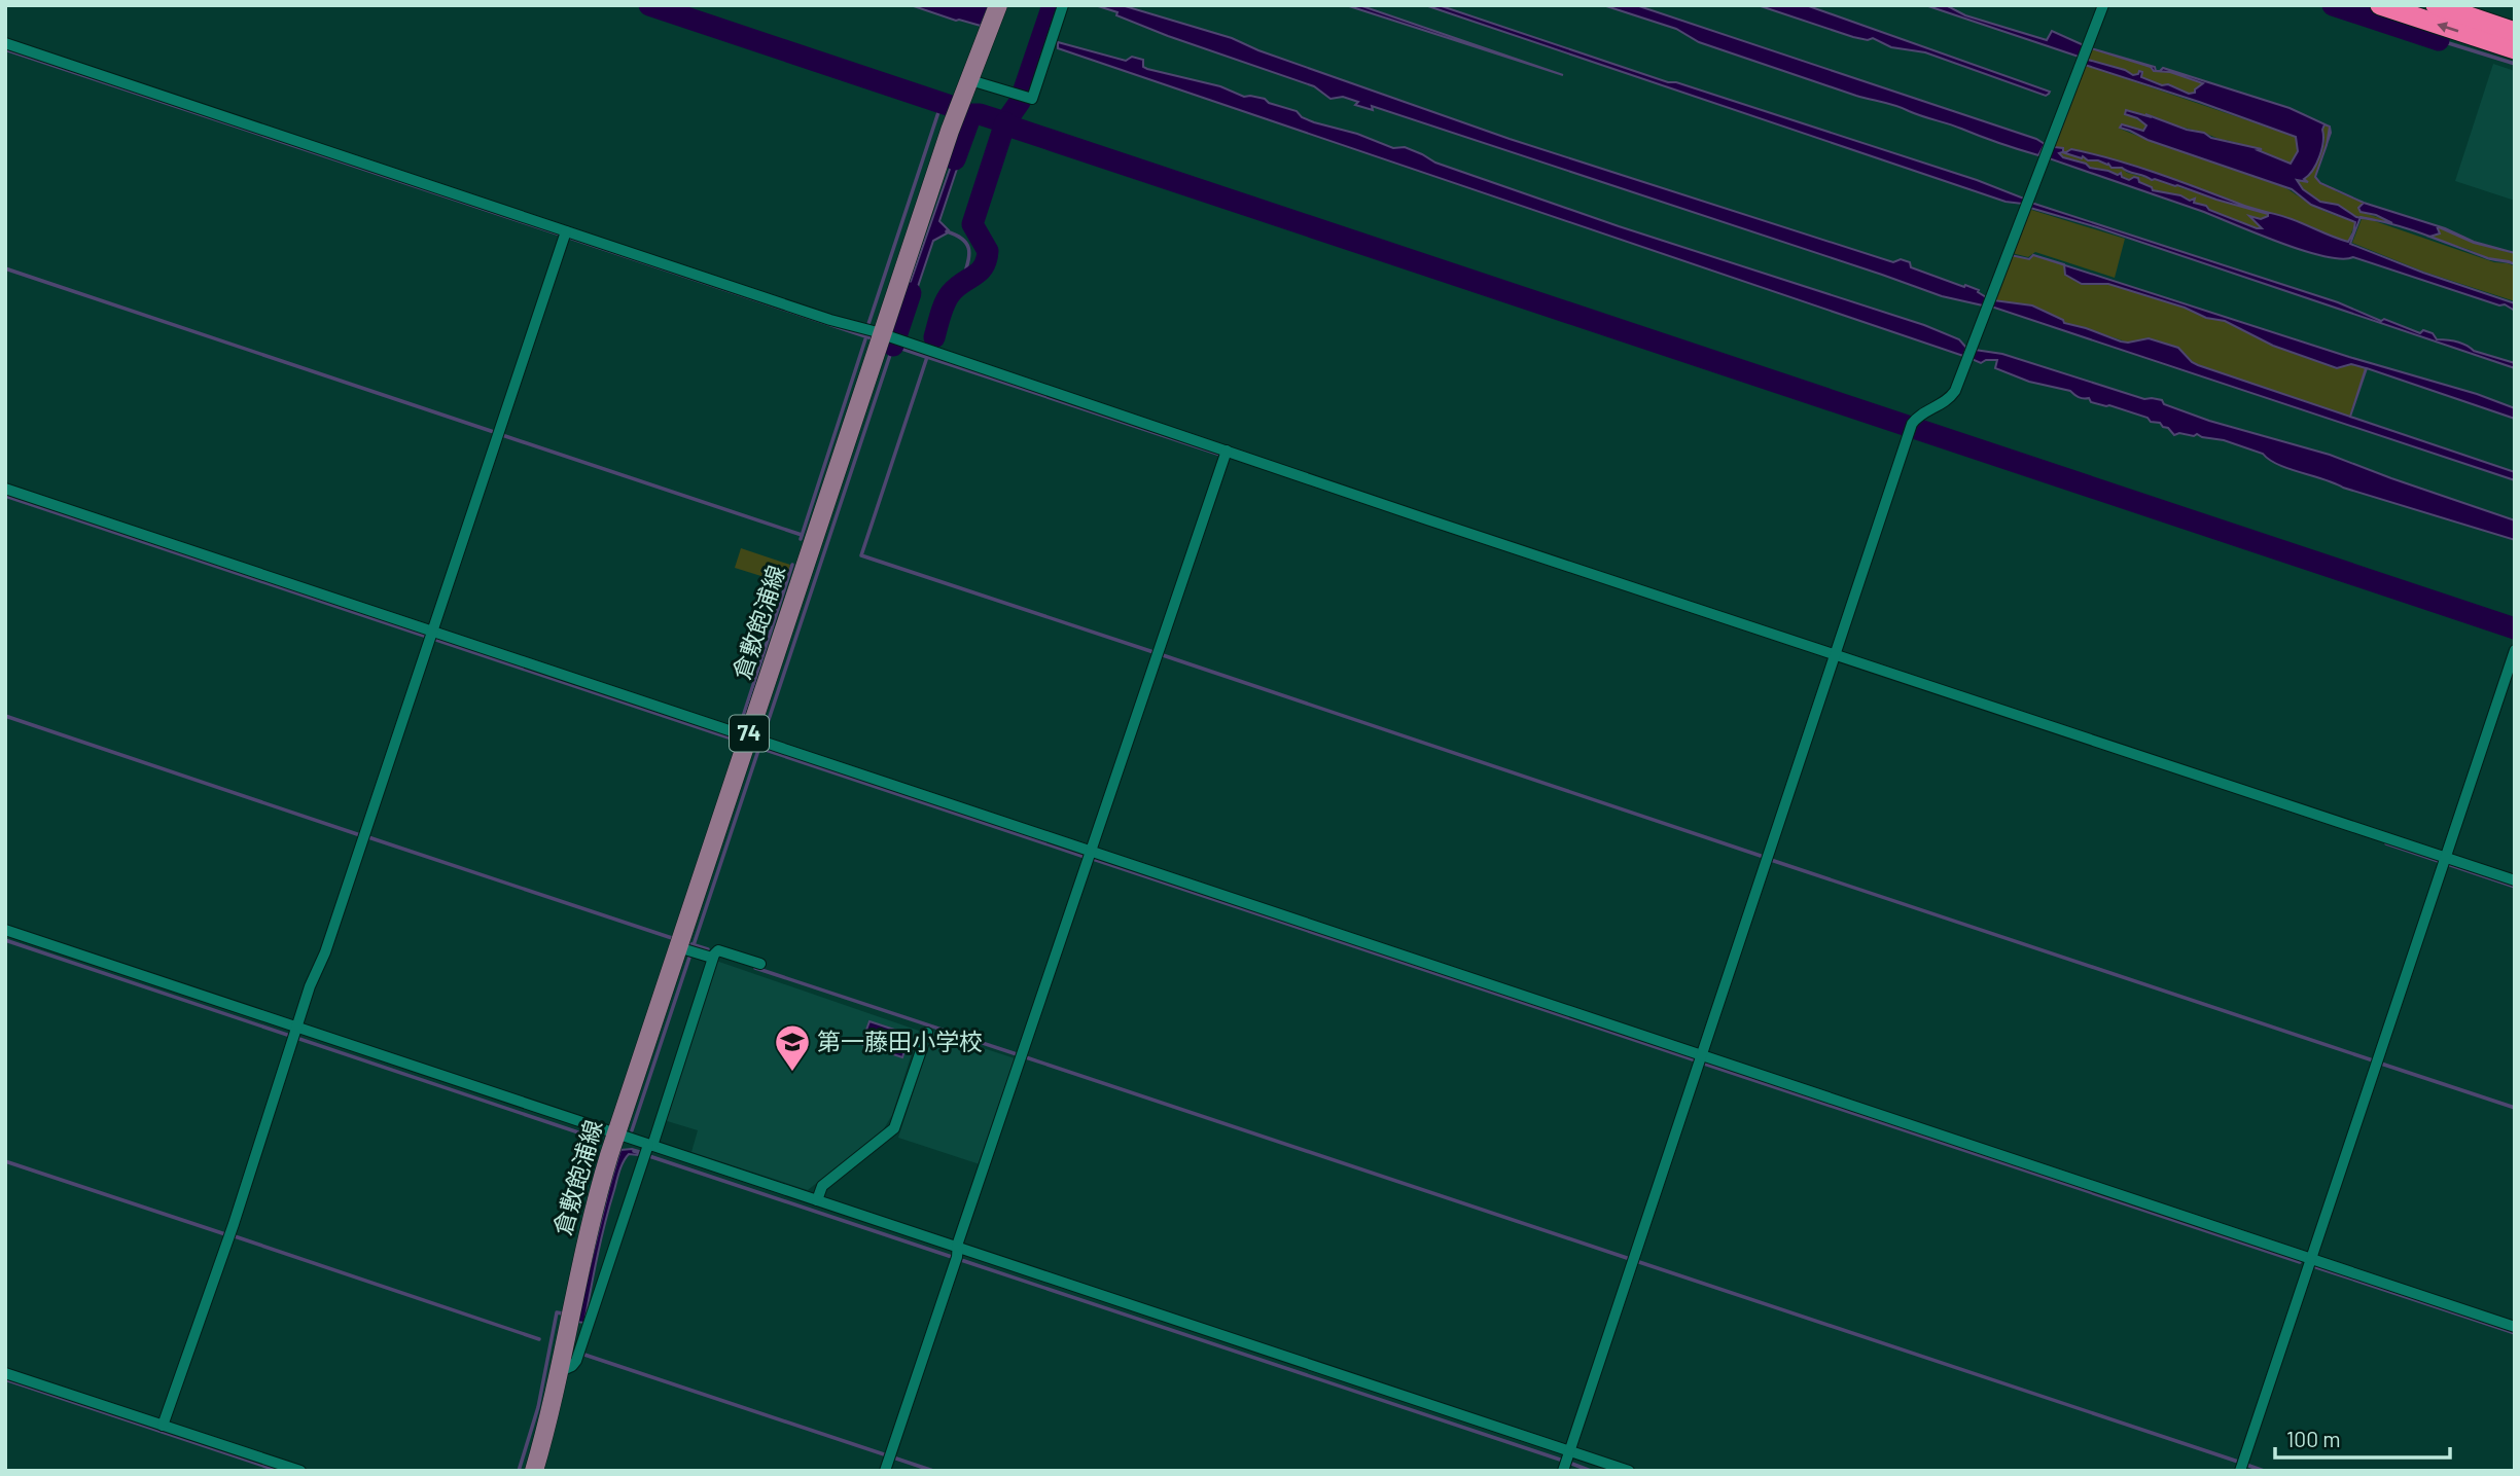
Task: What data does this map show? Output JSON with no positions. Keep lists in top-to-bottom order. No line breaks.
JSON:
{"streets":{"main road":["倉敷飽浦線","74"]},"places":{"school or university":["第一藤田小学校"]},"scale_bar":"100 m"}
